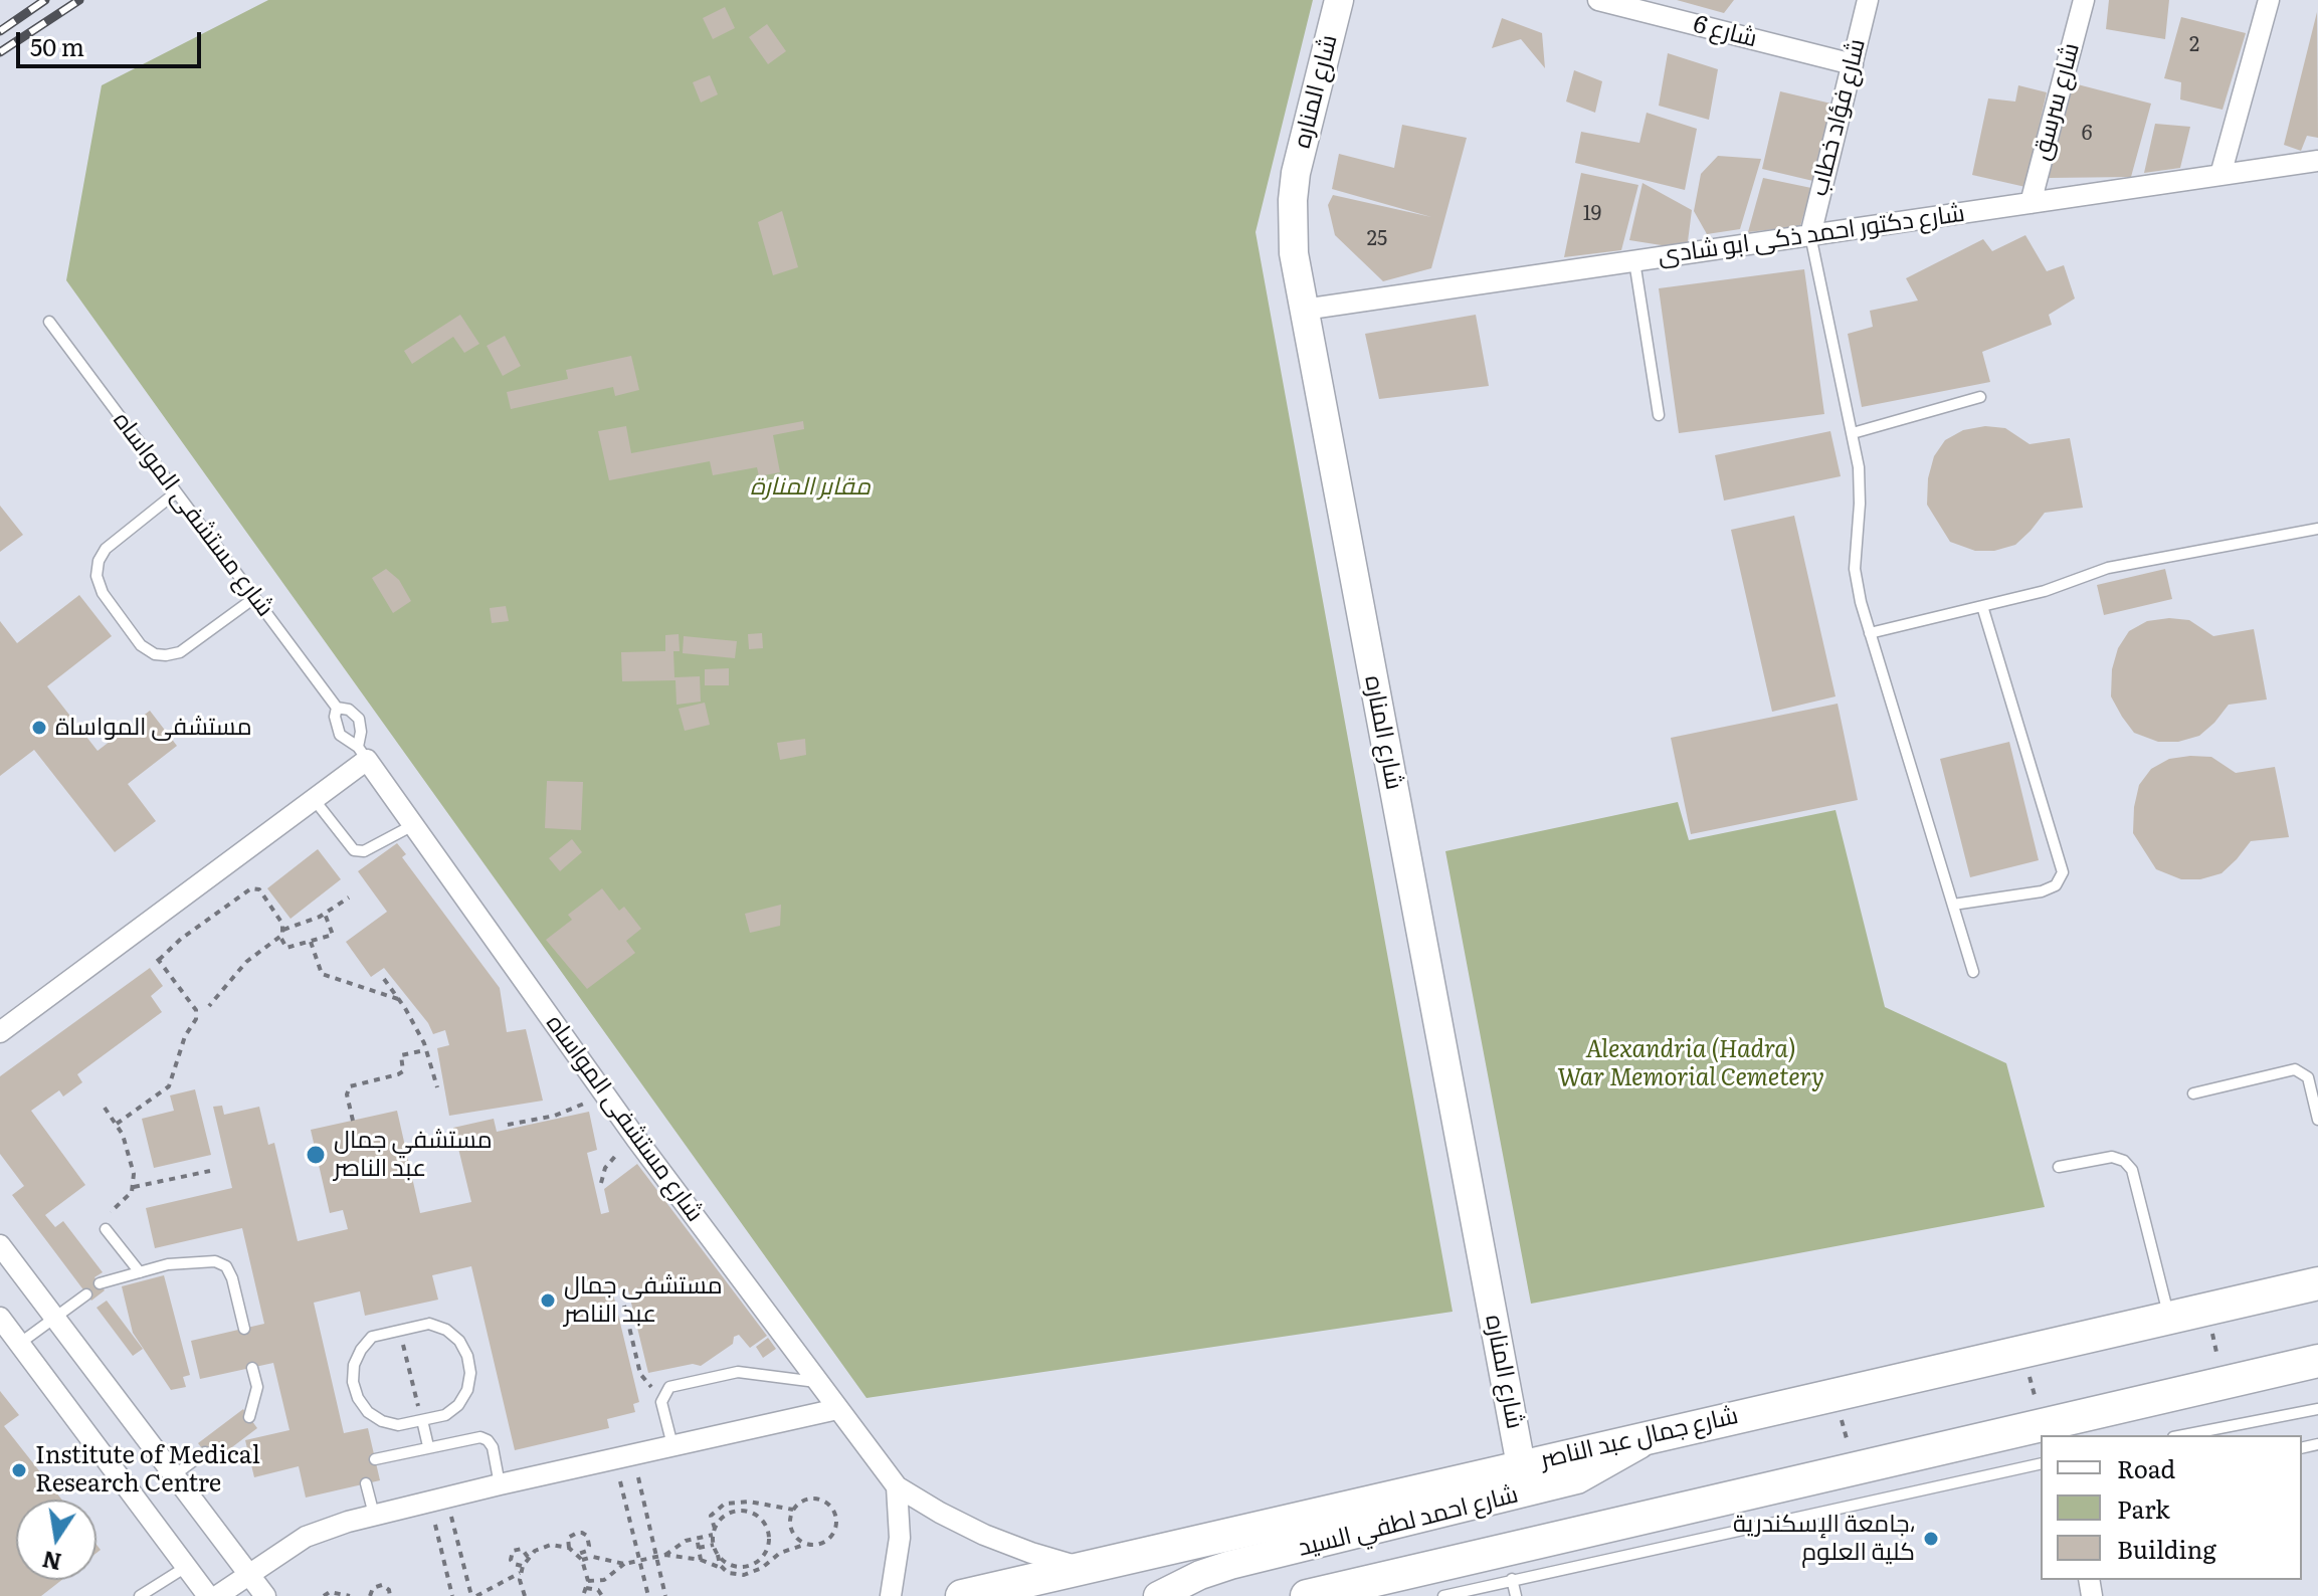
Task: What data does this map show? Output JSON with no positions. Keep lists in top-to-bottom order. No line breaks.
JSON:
{"streets":{"main road":["شارع جمال عبد الناصر"],"street":["شارع 6","شارع المناره","شارع سرسق","شارع فؤاد خطاب","شارع دكتور احمد ذكى ابو شادى","شارع مستشفى المواساه","شارع احمد لطفي السيد"]},"crossings":[["شارع 6","شارع فؤاد خطاب"],["شارع المناره","شارع دكتور احمد ذكى ابو شادى"],["شارع المناره","شارع جمال عبد الناصر"],["شارع سرسق","شارع دكتور احمد ذكى ابو شادى"],["شارع فؤاد خطاب","شارع دكتور احمد ذكى ابو شادى"],["شارع مستشفى المواساه","شارع جمال عبد الناصر"],["شارع جمال عبد الناصر","شارع احمد لطفي السيد"]],"parks":["مقابر المنارة","Alexandria (Hadra) War Memorial Cemetery"],"places":["مستشفى المواساة","مستشفي جمال عبد الناصر","مستشفى جمال عبد الناصر","Institute of Medical Research Centre","جامعة الإسكندرية، كلية العلوم"],"house_numbers":["2","6","19","25"],"legend":["Road","Park","Building"],"scale_bar":"50 m","north":"bottom"}
